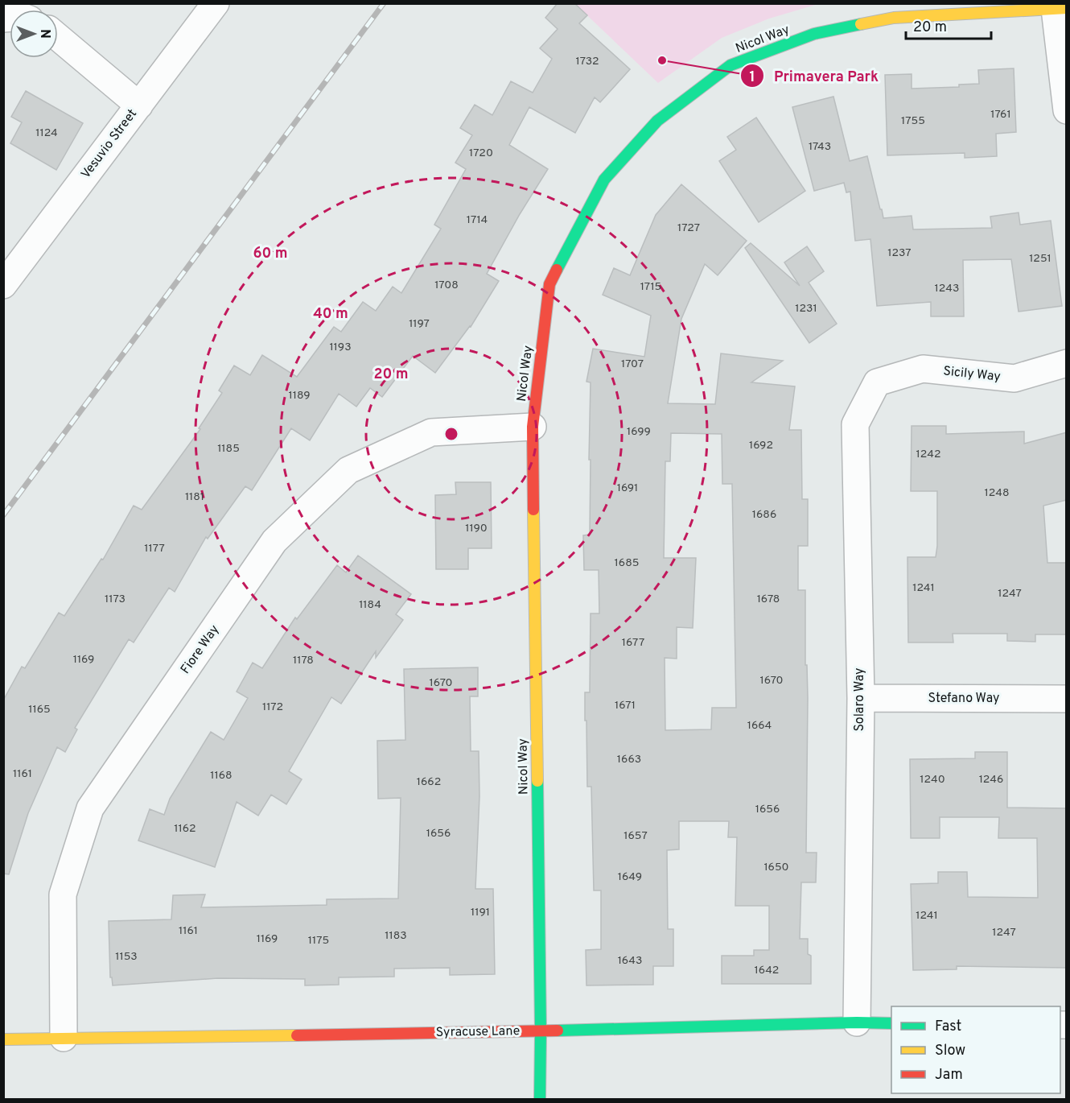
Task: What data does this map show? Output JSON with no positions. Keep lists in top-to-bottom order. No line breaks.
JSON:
{"streets":{"street":["Nicol Way","Vesuvio Street","Sicily Way","Fiore Way","Stefano Way","Solaro Way","Syracuse Lane"]},"crossings":[["Nicol Way","Fiore Way"],["Nicol Way","Syracuse Lane"],["Sicily Way","Solaro Way"],["Fiore Way","Syracuse Lane"],["Stefano Way","Solaro Way"],["Solaro Way","Syracuse Lane"]],"places":["Primavera Park"],"house_numbers":["1732","1761","1755","1124","1743","1720","1714","1727","1237","1251","1708","1715","1243","1231","1197","1193","1707","1189","1699","1692","1185","1242","1691","1248","1181","1686","1190","1177","1685","1241","1247","1173","1678","1184","1677","1169","1178","1670","1670","1671","1172","1165","1664","1663","1161","1168","1240","1246","1662","1656","1162","1656","1657","1650","1649","1191","1241","1161","1247","1183","1169","1175","1153","1643","1642"],"legend":["Fast","Slow","Jam"],"scale_bar":"20 m","north":"right","rings":["60 m","40 m","20 m"]}
